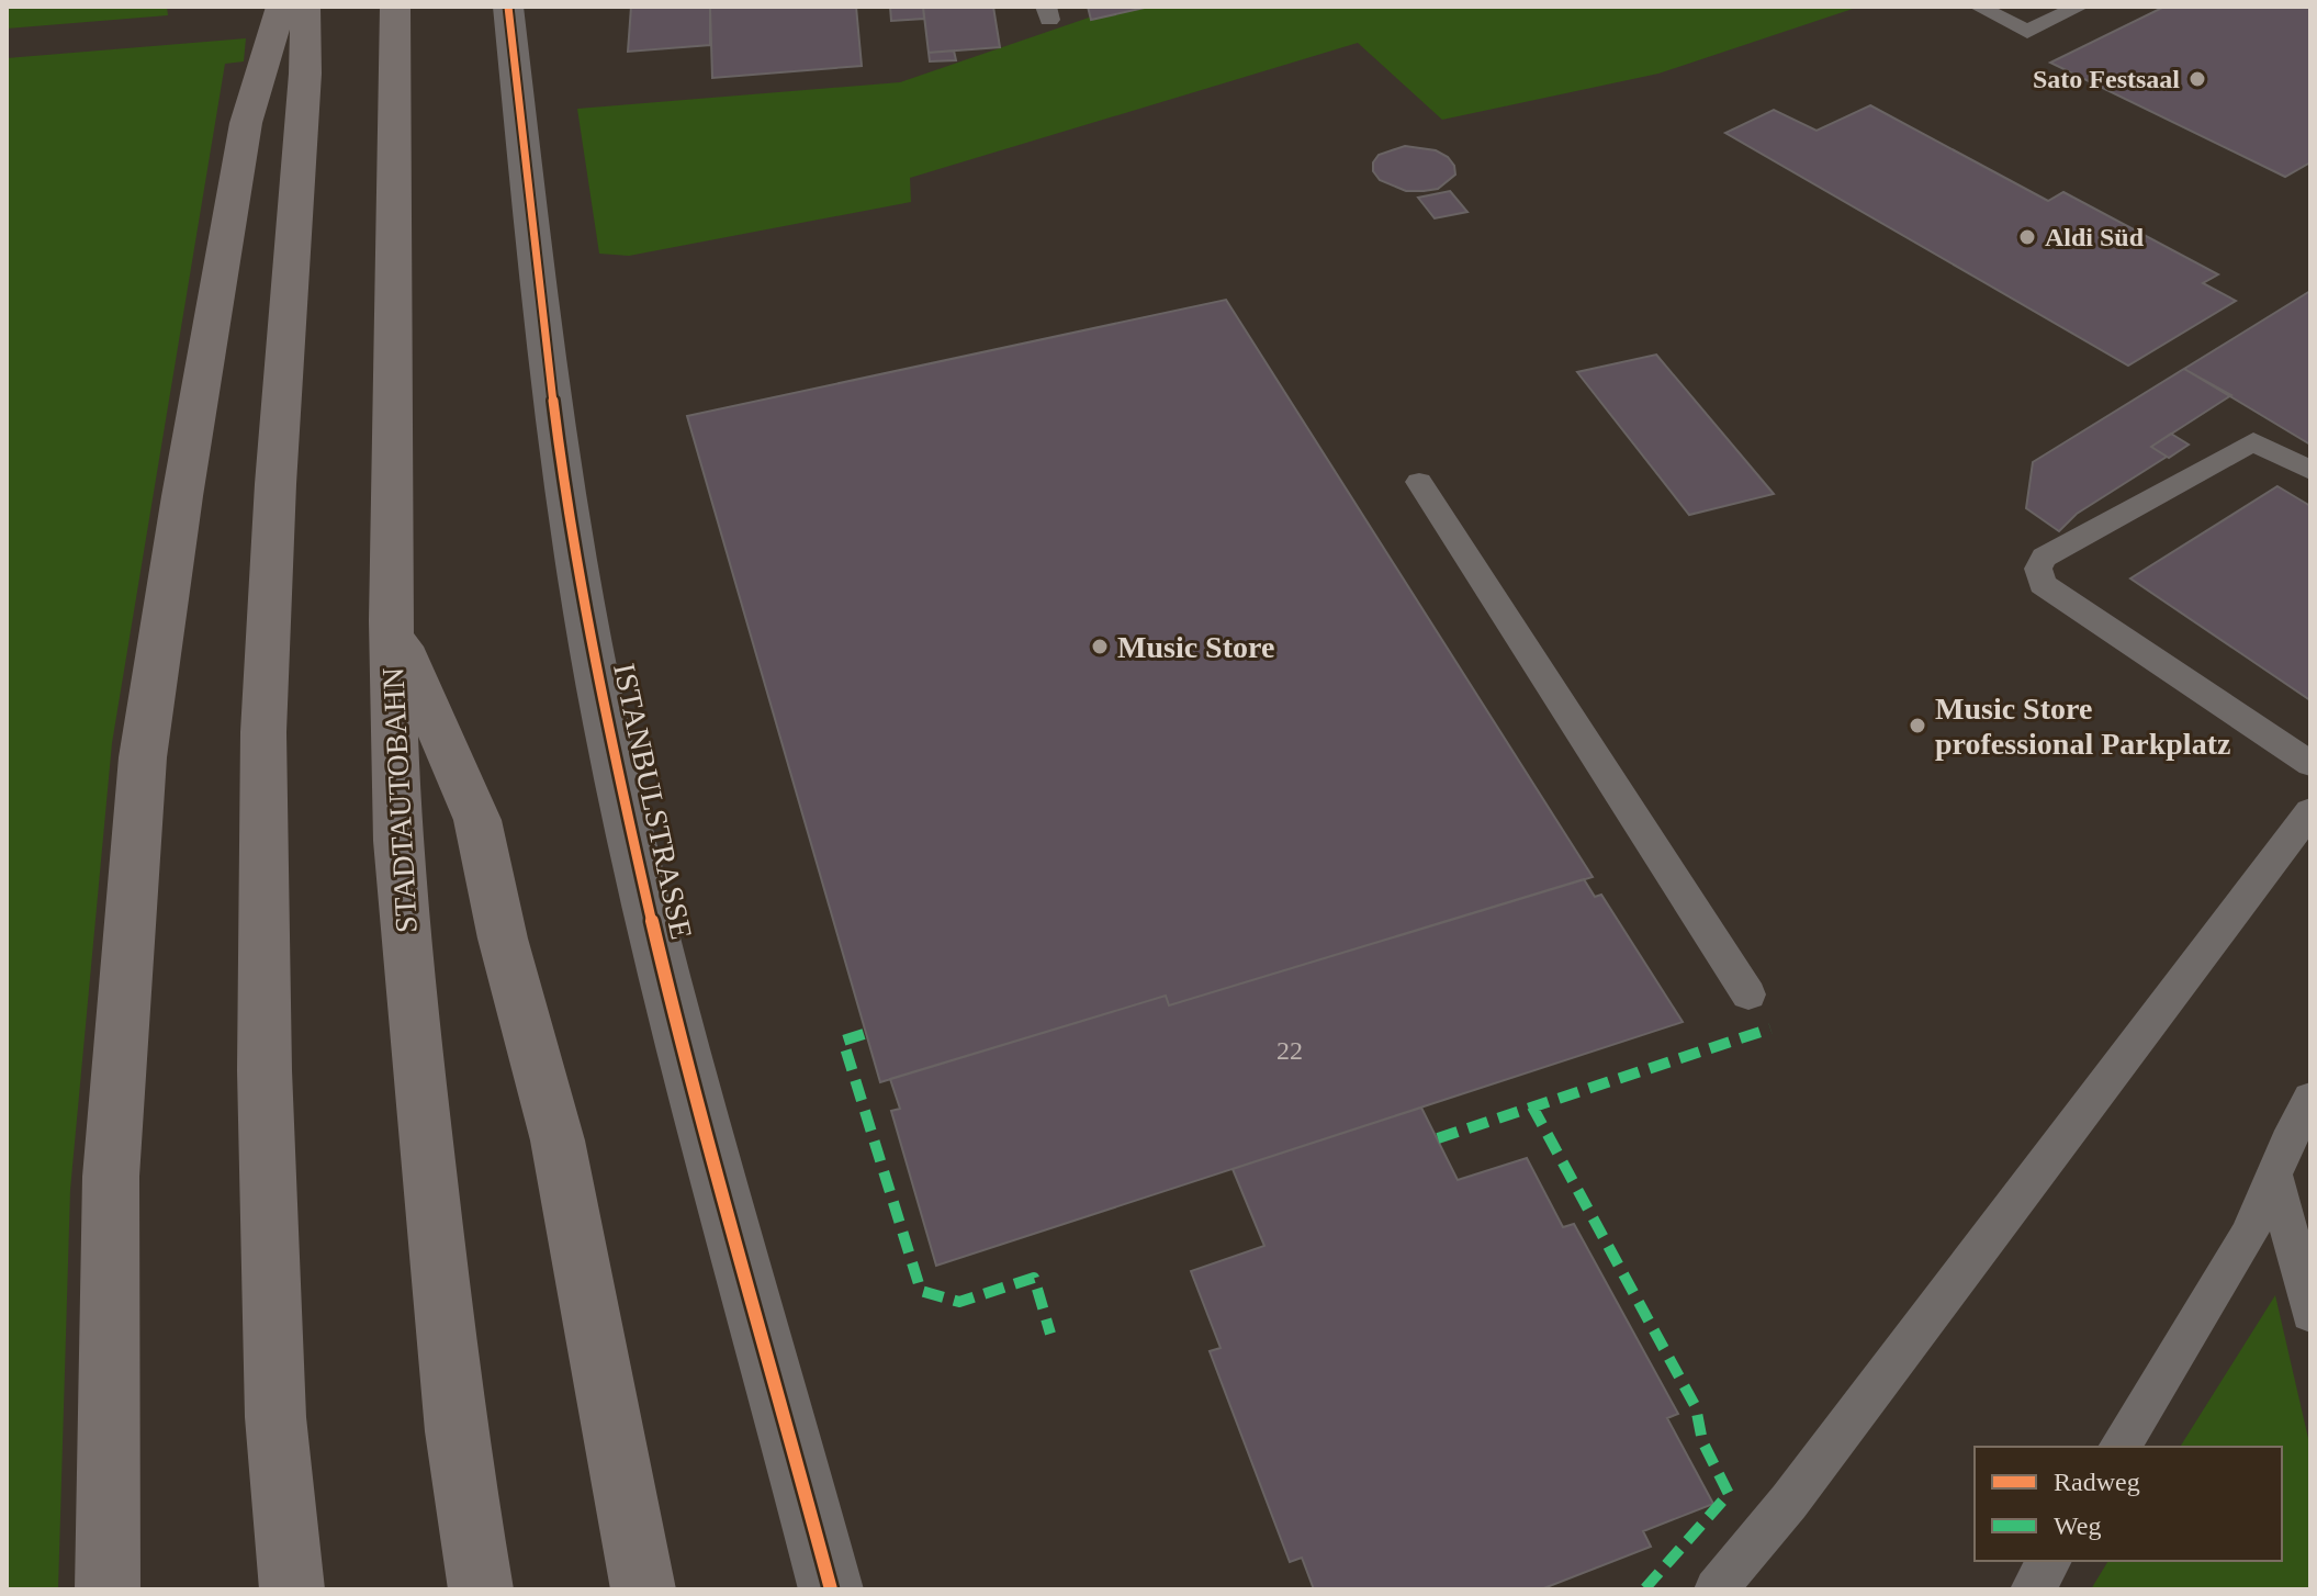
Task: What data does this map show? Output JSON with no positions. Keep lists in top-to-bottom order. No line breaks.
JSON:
{"streets":{"highway":["STADTAUTOBAHN"],"street":["ISTANBULSTRASSE"]},"places":["Sato Festsaal","Aldi Süd","Music Store","Music Store professional Parkplatz"],"house_numbers":["22"],"legend":["Radweg","Weg"]}
